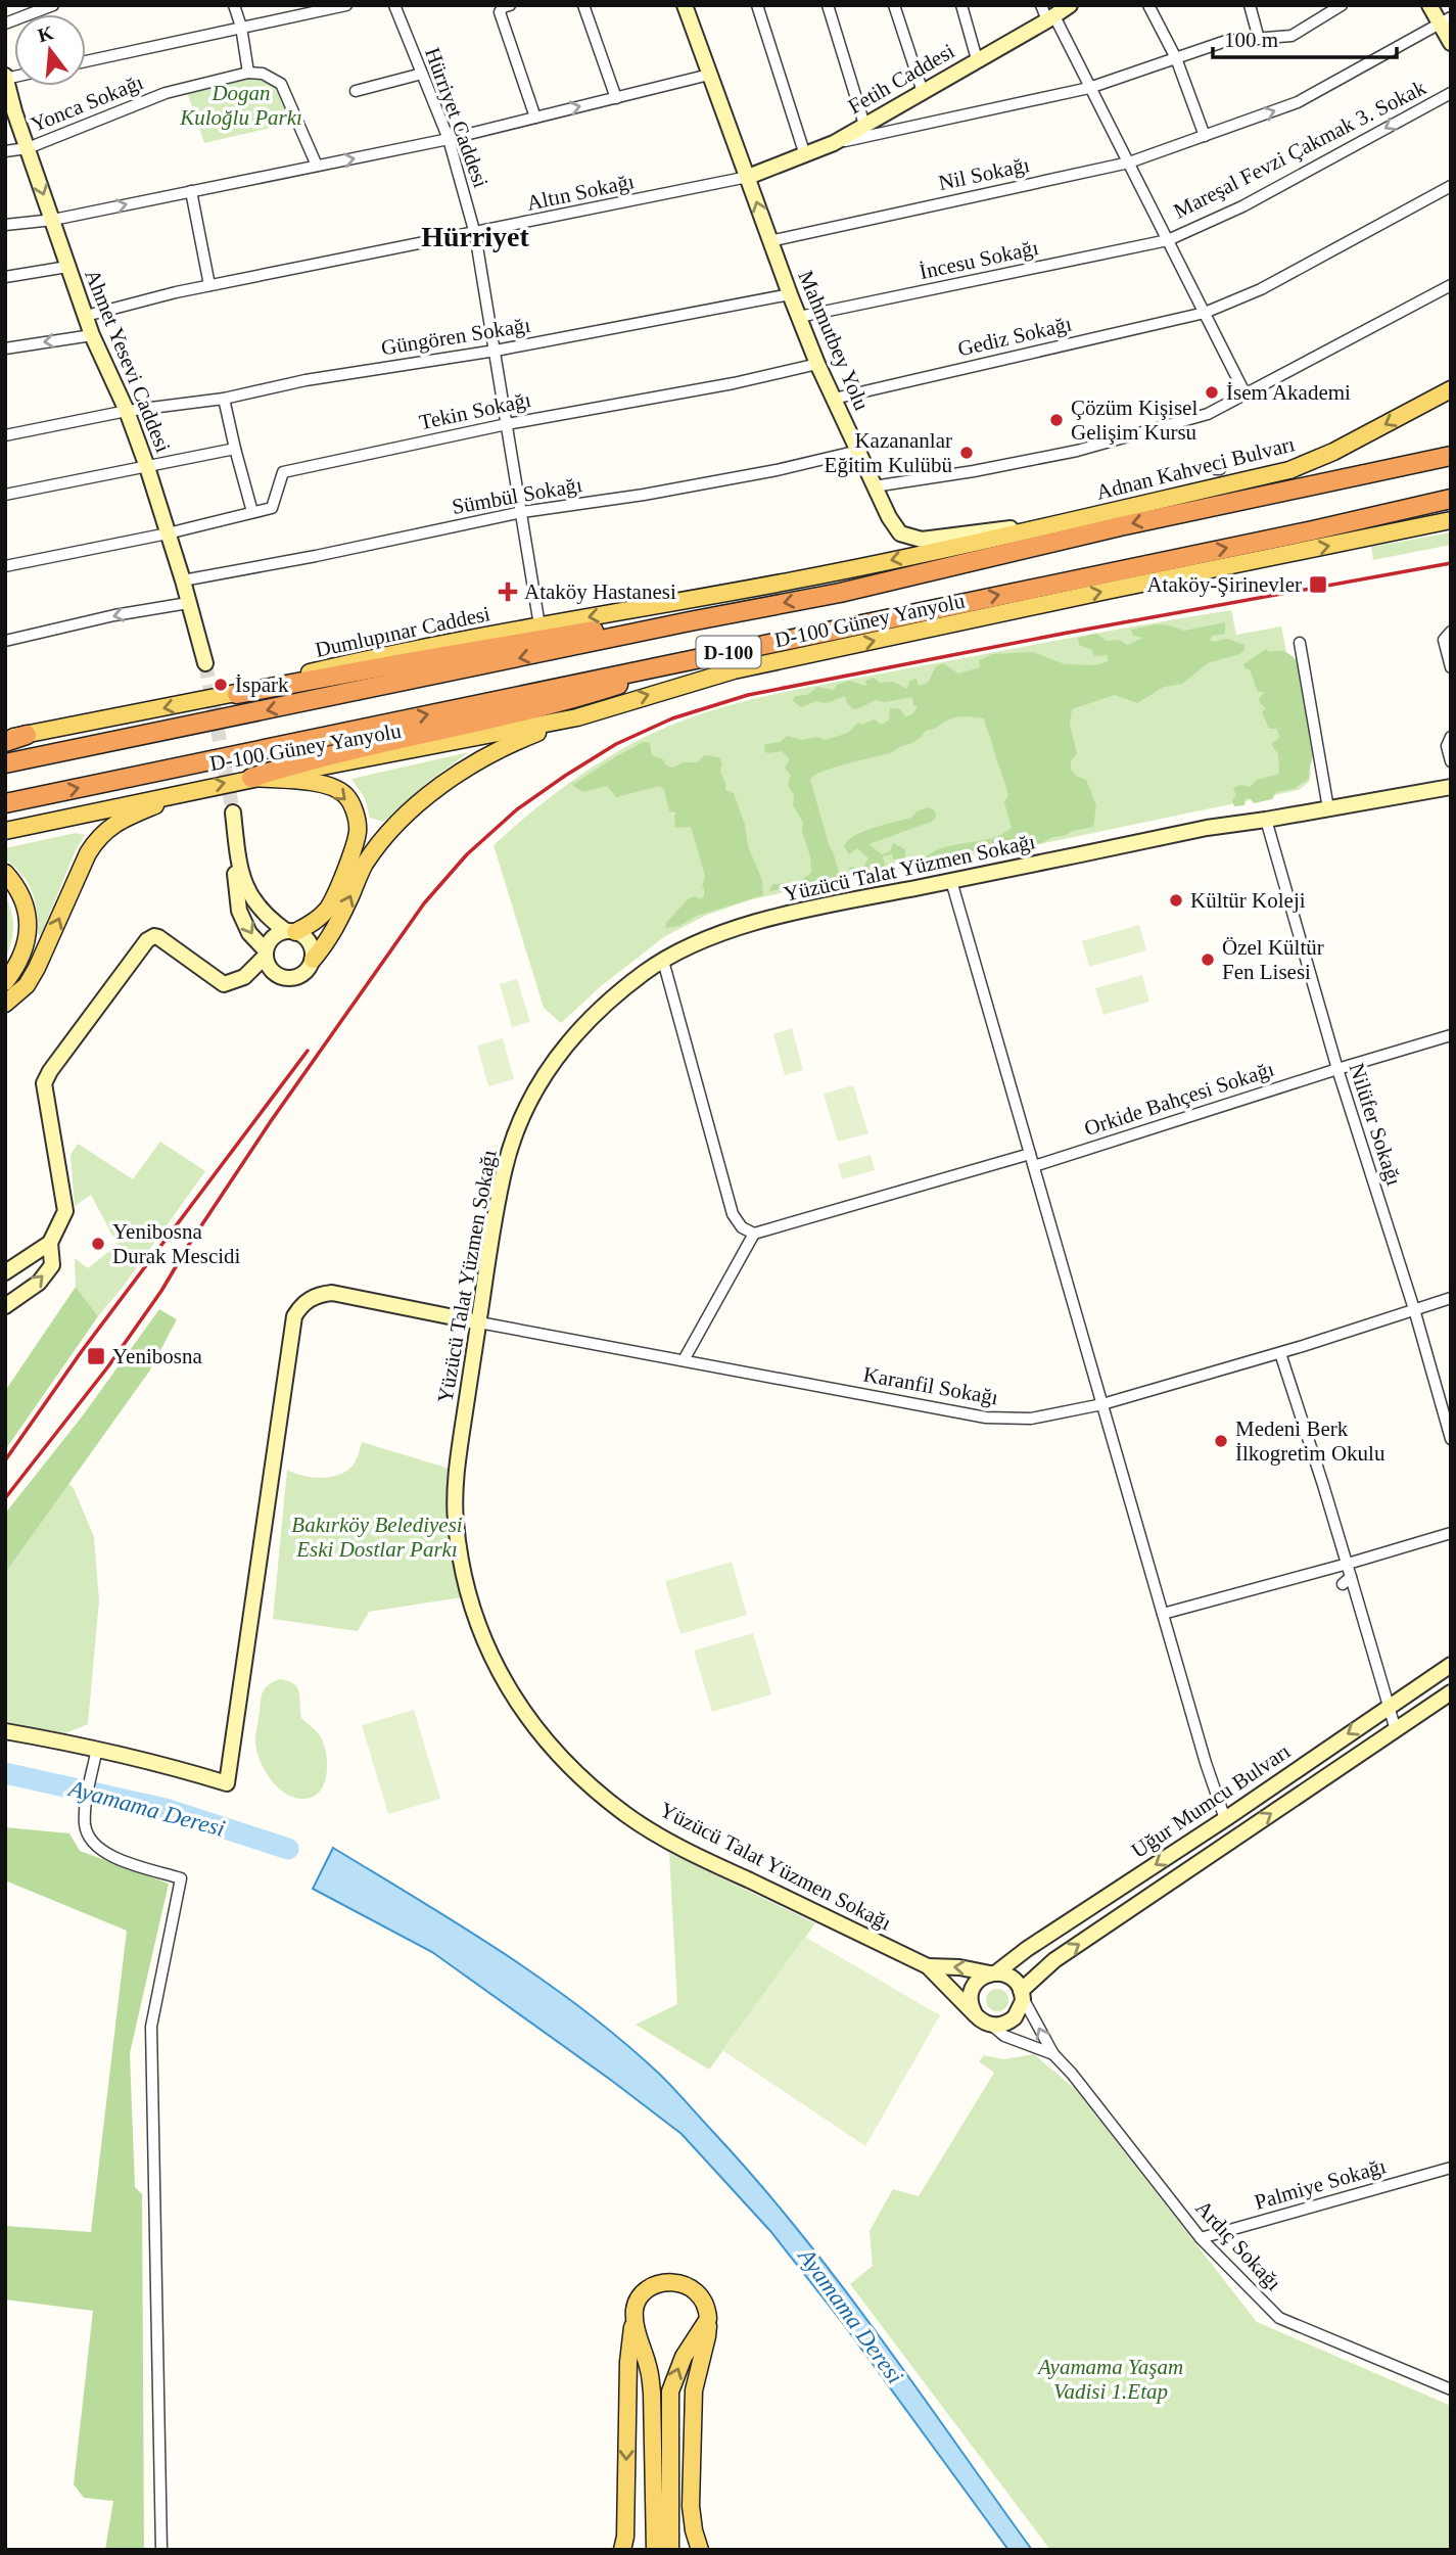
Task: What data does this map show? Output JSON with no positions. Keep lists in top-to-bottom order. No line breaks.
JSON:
{"streets":{"highway":["D-100"],"main road":["Adnan Kahveci Bulvarı","D-100 Güney Yanyolu","Dumlupınar Caddesi"],"street":["Fetih Caddesi","Yonca Sokağı","Hürriyet Caddesi","Mareşal Fevzi Çakmak 3. Sokak","Nil Sokağı","Altın Sokağı","İncesu Sokağı","Güngören Sokağı","Gediz Sokağı","Mahmutbey Yolu","Ahmet Yesevi Caddesi","Tekin Sokağı","Sümbül Sokağı","Yüzücü Talat Yüzmen Sokağı","Orkide Bahçesi Sokağı","Nilüfer Sokağı","Karanfil Sokağı","Uğur Mumcu Bulvarı","Palmiye Sokağı","Ardıç Sokağı"]},"crossings":[["Fetih Caddesi","Altın Sokağı"],["Fetih Caddesi","Mahmutbey Yolu"],["Yonca Sokağı","Ahmet Yesevi Caddesi"],["Hürriyet Caddesi","Altın Sokağı"],["Hürriyet Caddesi","Güngören Sokağı"],["Hürriyet Caddesi","Tekin Sokağı"],["Hürriyet Caddesi","Sümbül Sokağı"],["Hürriyet Caddesi","Dumlupınar Caddesi"],["Mareşal Fevzi Çakmak 3. Sokak","İncesu Sokağı"],["Nil Sokağı","Mahmutbey Yolu"],["Altın Sokağı","Mahmutbey Yolu"],["Altın Sokağı","Ahmet Yesevi Caddesi"],["İncesu Sokağı","Mahmutbey Yolu"],["Güngören Sokağı","Mahmutbey Yolu"],["Güngören Sokağı","Ahmet Yesevi Caddesi"],["Gediz Sokağı","Mahmutbey Yolu"],["Mahmutbey Yolu","Tekin Sokağı"],["Mahmutbey Yolu","Adnan Kahveci Bulvarı"],["Mahmutbey Yolu","Sümbül Sokağı"],["Mahmutbey Yolu","Dumlupınar Caddesi"],["Ahmet Yesevi Caddesi","Tekin Sokağı"],["Ahmet Yesevi Caddesi","Sümbül Sokağı"],["Adnan Kahveci Bulvarı","Dumlupınar Caddesi"],["Yüzücü Talat Yüzmen Sokağı","Nilüfer Sokağı"],["Yüzücü Talat Yüzmen Sokağı","Karanfil Sokağı"],["Orkide Bahçesi Sokağı","Nilüfer Sokağı"],["Nilüfer Sokağı","Karanfil Sokağı"],["Palmiye Sokağı","Ardıç Sokağı"]],"one_way":["Mareşal Fevzi Çakmak 3. Sokak","Adnan Kahveci Bulvarı","D-100 Güney Yanyolu","Dumlupınar Caddesi"],"districts":["Hürriyet"],"water":["Ayamama Deresi"],"parks":["Dogan Kuloğlu Parkı","Bakırköy Belediyesi Eski Dostlar Parkı","Ayamama Yaşam Vadisi 1.Etap"],"places":{"other":["İsem Akademi","Çözüm Kişisel Gelişim Kursu","Kazananlar Eğitim Kulübü","İspark","Kültür Koleji","Özel Kültür Fen Lisesi","Yenibosna Durak Mescidi","Medeni Berk İlkogretim Okulu"],"transit":["Ataköy-Şirinevler","Yenibosna"],"health":["Ataköy Hastanesi"]},"scale_bar":"100 m","north":"top"}
